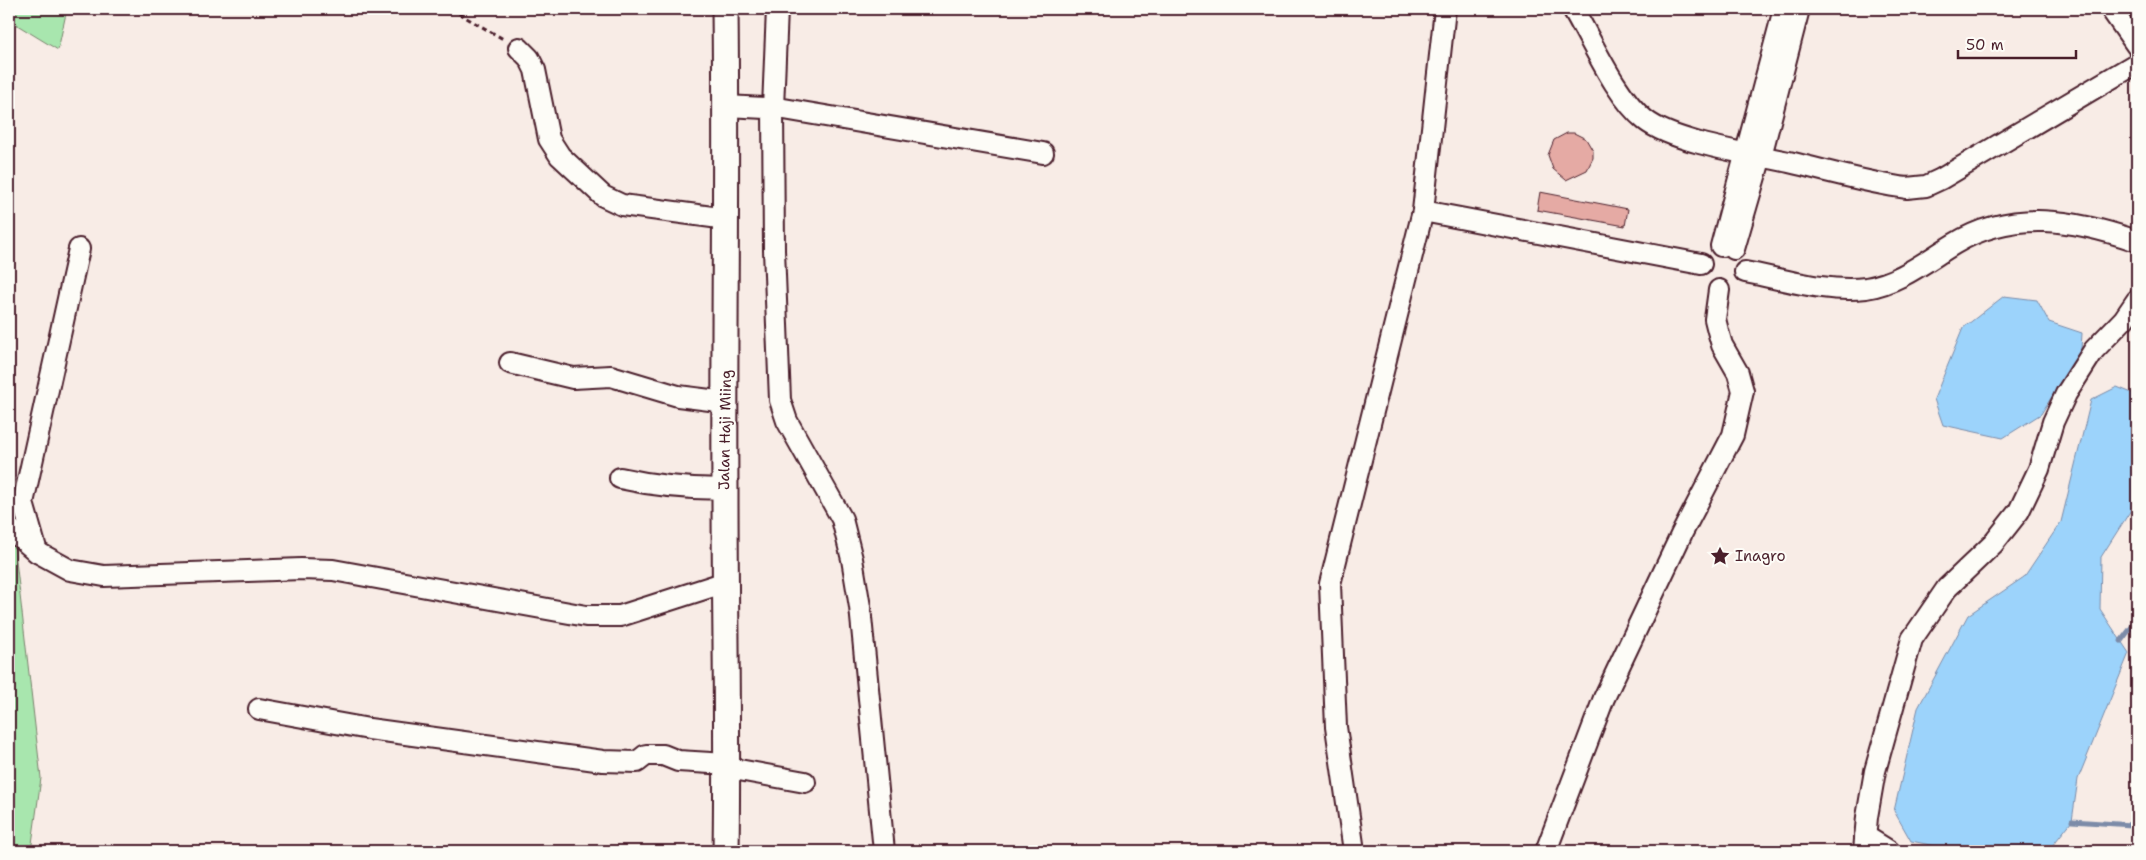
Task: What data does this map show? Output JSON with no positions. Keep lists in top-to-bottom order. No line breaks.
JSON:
{"streets":{"main road":["Jalan Haji Miing"]},"places":{"place":["Inagro"]},"scale_bar":"50 m"}
